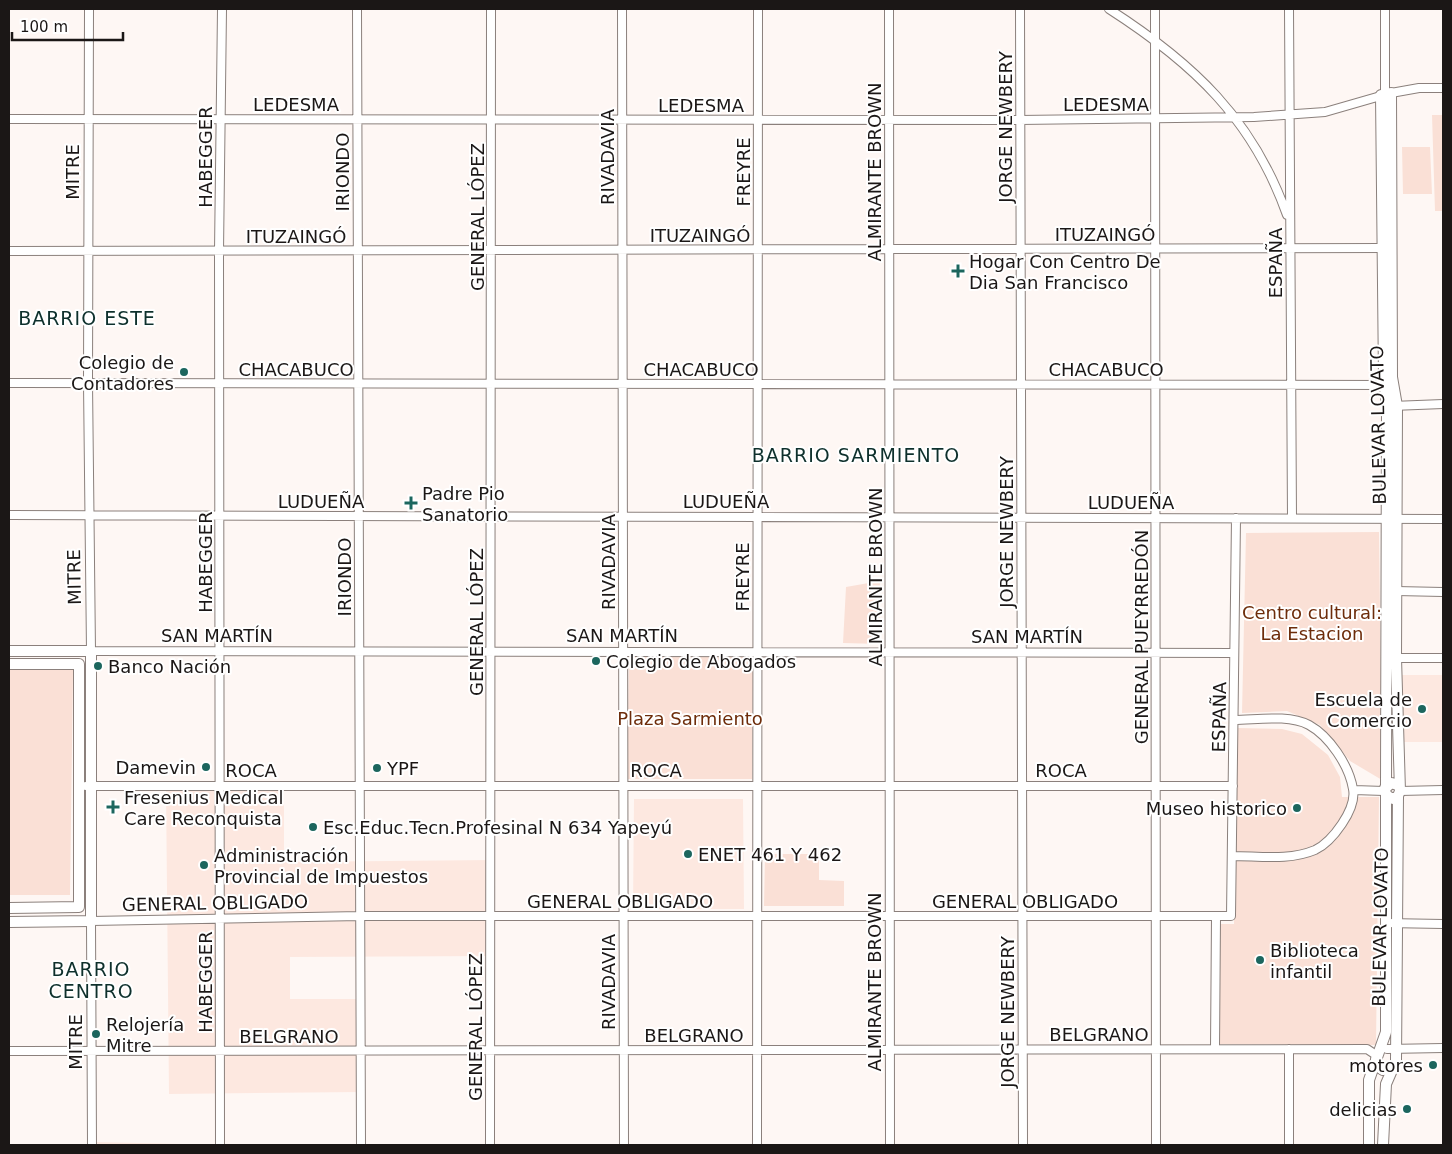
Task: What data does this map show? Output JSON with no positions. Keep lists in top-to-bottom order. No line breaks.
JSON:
{"streets":{"main road":["MITRE","BULEVAR LOVATO","SAN MARTÍN","GENERAL OBLIGADO"],"street":["LEDESMA","JORGE NEWBERY","HABEGGER","RIVADAVIA","IRIONDO","FREYRE","ALMIRANTE BROWN","GENERAL LÓPEZ","ITUZAINGÓ","ESPAÑA","CHACABUCO","LUDUEÑA","GENERAL PUEYRREDÓN","ROCA","BELGRANO"]},"crossings":[["LEDESMA","JORGE NEWBERY"],["LEDESMA","HABEGGER"],["LEDESMA","RIVADAVIA"],["LEDESMA","MITRE"],["LEDESMA","IRIONDO"],["LEDESMA","FREYRE"],["LEDESMA","ALMIRANTE BROWN"],["LEDESMA","GENERAL LÓPEZ"],["LEDESMA","ESPAÑA"],["LEDESMA","BULEVAR LOVATO"],["LEDESMA","GENERAL PUEYRREDÓN"],["JORGE NEWBERY","ITUZAINGÓ"],["JORGE NEWBERY","CHACABUCO"],["JORGE NEWBERY","LUDUEÑA"],["JORGE NEWBERY","SAN MARTÍN"],["JORGE NEWBERY","ROCA"],["JORGE NEWBERY","GENERAL OBLIGADO"],["JORGE NEWBERY","BELGRANO"],["HABEGGER","ITUZAINGÓ"],["HABEGGER","CHACABUCO"],["HABEGGER","LUDUEÑA"],["HABEGGER","SAN MARTÍN"],["HABEGGER","ROCA"],["HABEGGER","GENERAL OBLIGADO"],["HABEGGER","BELGRANO"],["RIVADAVIA","ITUZAINGÓ"],["RIVADAVIA","CHACABUCO"],["RIVADAVIA","LUDUEÑA"],["RIVADAVIA","SAN MARTÍN"],["RIVADAVIA","ROCA"],["RIVADAVIA","GENERAL OBLIGADO"],["RIVADAVIA","BELGRANO"],["MITRE","ITUZAINGÓ"],["MITRE","CHACABUCO"],["MITRE","LUDUEÑA"],["MITRE","SAN MARTÍN"],["MITRE","ROCA"],["MITRE","GENERAL OBLIGADO"],["MITRE","BELGRANO"],["IRIONDO","ITUZAINGÓ"],["IRIONDO","CHACABUCO"],["IRIONDO","LUDUEÑA"],["IRIONDO","SAN MARTÍN"],["IRIONDO","ROCA"],["IRIONDO","GENERAL OBLIGADO"],["IRIONDO","BELGRANO"],["FREYRE","ITUZAINGÓ"],["FREYRE","CHACABUCO"],["FREYRE","LUDUEÑA"],["FREYRE","SAN MARTÍN"],["FREYRE","ROCA"],["FREYRE","GENERAL OBLIGADO"],["FREYRE","BELGRANO"],["ALMIRANTE BROWN","ITUZAINGÓ"],["ALMIRANTE BROWN","CHACABUCO"],["ALMIRANTE BROWN","LUDUEÑA"],["ALMIRANTE BROWN","SAN MARTÍN"],["ALMIRANTE BROWN","ROCA"],["ALMIRANTE BROWN","GENERAL OBLIGADO"],["ALMIRANTE BROWN","BELGRANO"],["GENERAL LÓPEZ","ITUZAINGÓ"],["GENERAL LÓPEZ","CHACABUCO"],["GENERAL LÓPEZ","LUDUEÑA"],["GENERAL LÓPEZ","SAN MARTÍN"],["GENERAL LÓPEZ","ROCA"],["GENERAL LÓPEZ","GENERAL OBLIGADO"],["GENERAL LÓPEZ","BELGRANO"],["ITUZAINGÓ","ESPAÑA"],["ITUZAINGÓ","BULEVAR LOVATO"],["ITUZAINGÓ","GENERAL PUEYRREDÓN"],["ESPAÑA","CHACABUCO"],["ESPAÑA","LUDUEÑA"],["ESPAÑA","SAN MARTÍN"],["ESPAÑA","ROCA"],["ESPAÑA","GENERAL OBLIGADO"],["CHACABUCO","BULEVAR LOVATO"],["CHACABUCO","GENERAL PUEYRREDÓN"],["BULEVAR LOVATO","LUDUEÑA"],["BULEVAR LOVATO","BELGRANO"],["LUDUEÑA","GENERAL PUEYRREDÓN"],["SAN MARTÍN","GENERAL PUEYRREDÓN"],["GENERAL PUEYRREDÓN","ROCA"],["GENERAL PUEYRREDÓN","GENERAL OBLIGADO"],["GENERAL PUEYRREDÓN","BELGRANO"]],"districts":["BARRIO ESTE","BARRIO SARMIENTO","BARRIO CENTRO"],"parks":["Centro cultural: La Estacion","Plaza Sarmiento"],"places":{"health":["Hogar Con Centro De Dia San Francisco","Padre Pio Sanatorio","Fresenius Medical Care Reconquista"],"other":["Colegio de Contadores","Colegio de Abogados","Banco Nación","Escuela de Comercio","Damevin","YPF","Museo historico","Esc.Educ.Tecn.Profesinal N 634 Yapeyú","ENET 461 Y 462","Administración Provincial de Impuestos","Biblioteca infantil","Relojería Mitre","motores","delicias"]},"scale_bar":"100 m"}
